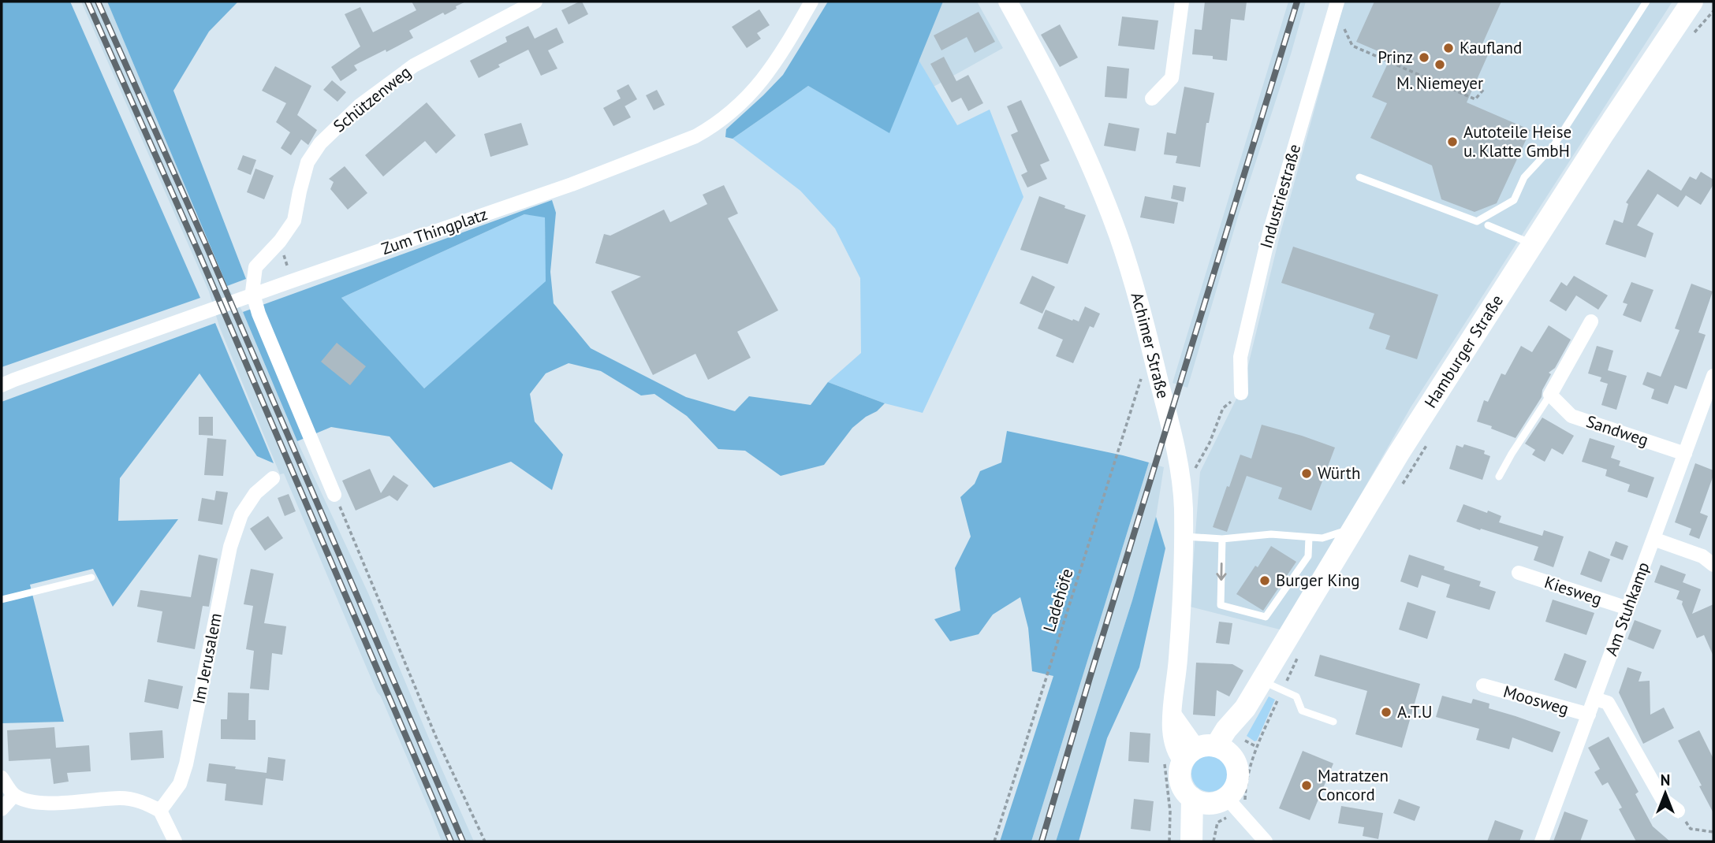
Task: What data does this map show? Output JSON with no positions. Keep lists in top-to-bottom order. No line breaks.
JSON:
{"streets":{"main road":["Achimer Straße","Hamburger Straße"],"street":["Schützenweg","Industriestraße","Zum Thingplatz","Sandweg","Kiesweg","Am Stuhkamp","Im Jerusalem","Moosweg"],"path":["Ladehöfe"]},"crossings":[["Achimer Straße","Hamburger Straße"],["Sandweg","Am Stuhkamp"],["Kiesweg","Am Stuhkamp"],["Am Stuhkamp","Moosweg"]],"places":["Kaufland","Prinz","M. Niemeyer","Autoteile Heise u. Klatte GmbH","Würth","Burger King","A.T.U","Matratzen Concord"],"north":"top"}
